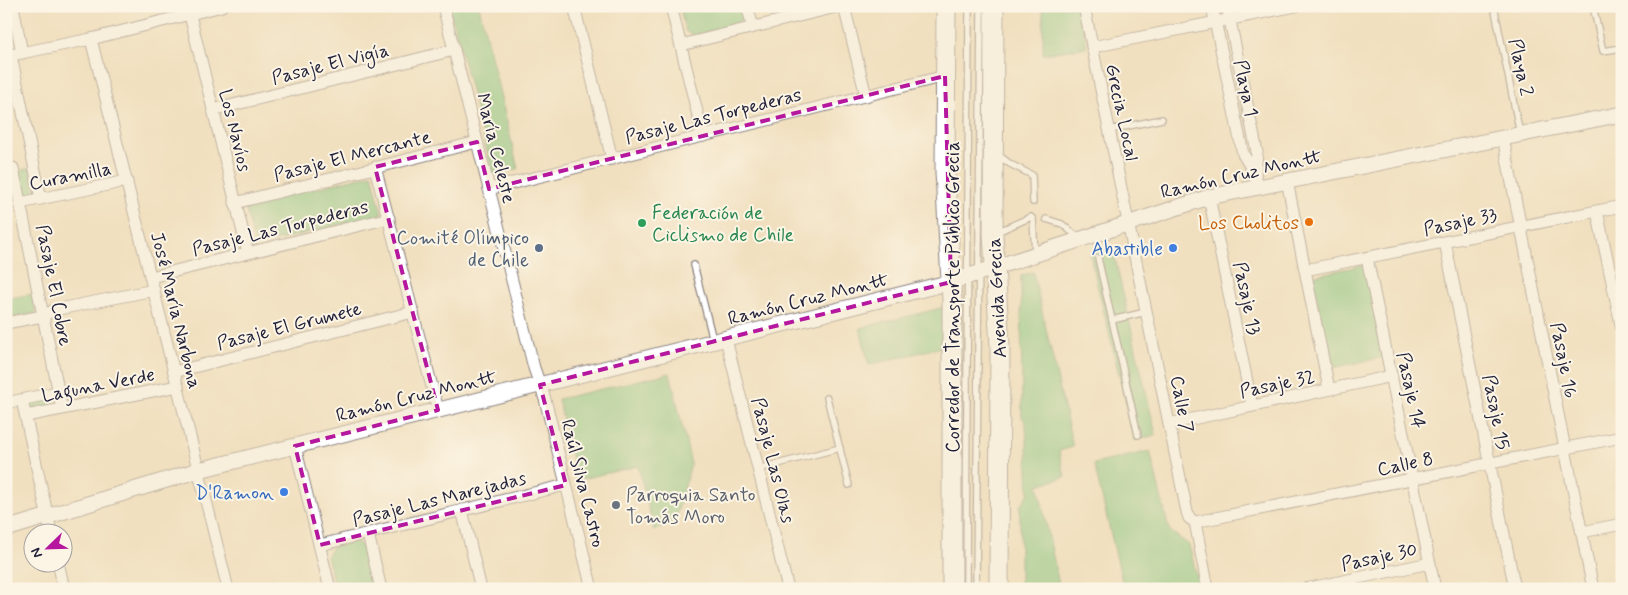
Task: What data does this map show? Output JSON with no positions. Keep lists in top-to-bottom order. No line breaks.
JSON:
{"streets":{"main road":["Avenida Grecia"],"street":["Pasaje El Vigía","Playa 1","Grecia Local","Pasaje Las Torpederas","Los Navíos","María Celeste","Pasaje El Mercante","Ramón Cruz Montt","Curamilla","Pasaje 33","Pasaje El Cobre","Pasaje 13","José María Narbona","Pasaje El Grumete","Pasaje 16","Pasaje 32","Laguna Verde","Pasaje 14","Calle 7","Pasaje 15","Pasaje Las Olas","Calle 8","Raúl Silva Castro","Pasaje Las Marejadas","Pasaje 30"],"lane":["Playa 2","Corredor de Transporte Público Grecia"]},"crossings":[["Pasaje El Vigía","Los Navíos"],["Pasaje El Vigía","María Celeste"],["Playa 2","Ramón Cruz Montt"],["Playa 1","Ramón Cruz Montt"],["Grecia Local","Ramón Cruz Montt"],["Grecia Local","Calle 7"],["Pasaje Las Torpederas","Los Navíos"],["Pasaje Las Torpederas","María Celeste"],["Pasaje Las Torpederas","Avenida Grecia"],["Pasaje Las Torpederas","José María Narbona"],["Los Navíos","Pasaje El Mercante"],["María Celeste","Pasaje El Mercante"],["María Celeste","Ramón Cruz Montt"],["María Celeste","Raúl Silva Castro"],["Ramón Cruz Montt","Corredor de Transporte Público Grecia"],["Ramón Cruz Montt","Avenida Grecia"],["Ramón Cruz Montt","Pasaje 13"],["Ramón Cruz Montt","José María Narbona"],["Ramón Cruz Montt","Pasaje 16"],["Ramón Cruz Montt","Calle 7"],["Ramón Cruz Montt","Pasaje Las Olas"],["Ramón Cruz Montt","Raúl Silva Castro"],["Curamilla","Pasaje El Cobre"],["Curamilla","José María Narbona"],["Pasaje 33","Pasaje 16"],["Pasaje 33","Pasaje 14"],["Pasaje 33","Pasaje 15"],["Pasaje El Cobre","Laguna Verde"],["Corredor de Transporte Público Grecia","Avenida Grecia"],["Pasaje 13","Pasaje 32"],["José María Narbona","Pasaje El Grumete"],["José María Narbona","Laguna Verde"],["Pasaje 16","Calle 8"],["Pasaje 32","Pasaje 14"],["Pasaje 32","Calle 7"],["Pasaje 14","Calle 8"],["Pasaje 14","Pasaje 30"],["Calle 7","Calle 8"],["Pasaje 15","Calle 8"],["Raúl Silva Castro","Pasaje Las Marejadas"]],"places":["Los Cholitos","Federación de Ciclismo de Chile","Comité Olímpico de Chile","Abastible","D'Ramon","Parroquia Santo Tomás Moro"],"north":"bottom left"}
